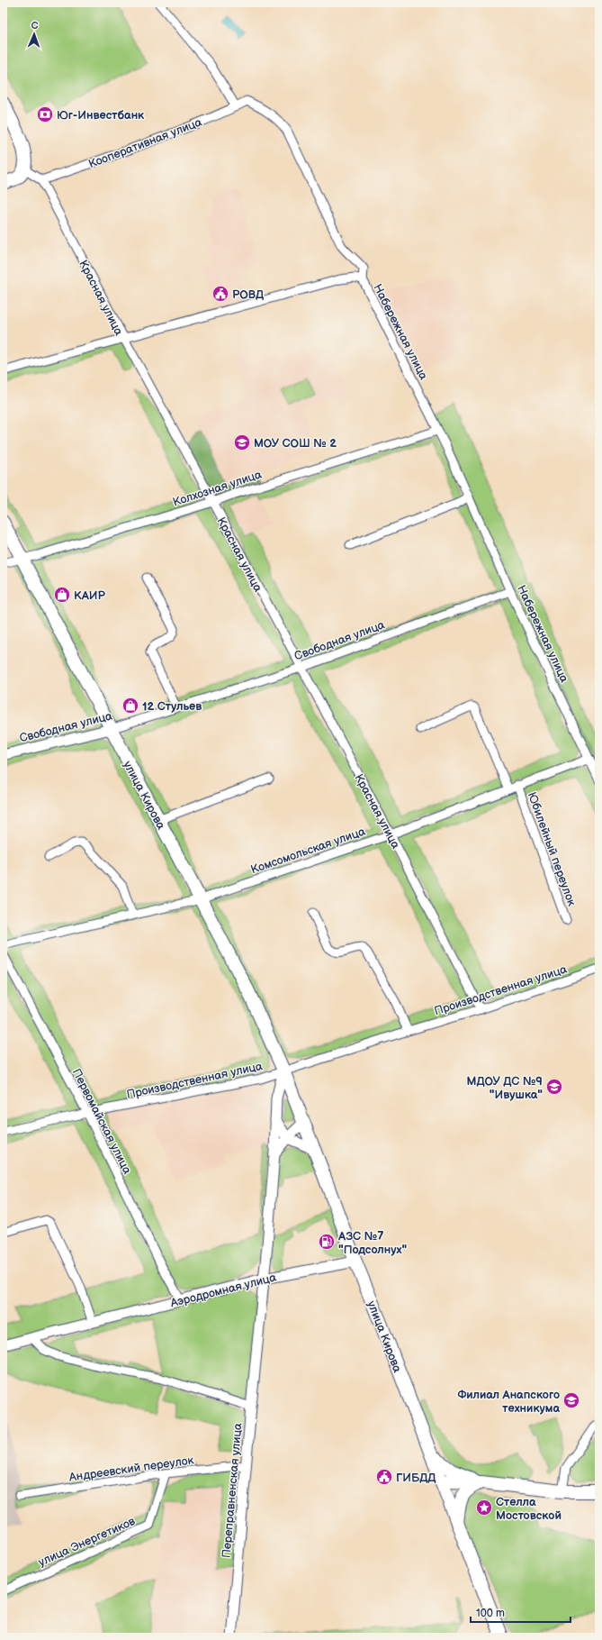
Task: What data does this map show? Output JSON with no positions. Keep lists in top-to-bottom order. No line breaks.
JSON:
{"streets":{"main road":["улица Кирова"],"street":["Кооперативная улица","Красная улица","Набережная улица","Колхозная улица","Свободная улица","Юбилейный переулок","Комсомольская улица","Производственная улица","Первомайская улица","Аэродромная улица","Андреевский переулок","Переправненская улица","улица Энергетиков"]},"crossings":[["Кооперативная улица","Красная улица"],["Кооперативная улица","Набережная улица"],["Красная улица","Колхозная улица"],["Красная улица","Свободная улица"],["Красная улица","Комсомольская улица"],["Красная улица","Производственная улица"],["Набережная улица","Колхозная улица"],["Набережная улица","Свободная улица"],["Набережная улица","Комсомольская улица"],["Колхозная улица","улица Кирова"],["Свободная улица","улица Кирова"],["улица Кирова","Комсомольская улица"],["улица Кирова","Производственная улица"],["улица Кирова","Аэродромная улица"],["Юбилейный переулок","Комсомольская улица"],["Производственная улица","Первомайская улица"],["Первомайская улица","Аэродромная улица"],["Аэродромная улица","Переправненская улица"],["Андреевский переулок","Переправненская улица"],["Андреевский переулок","улица Энергетиков"]],"places":{"bank":["Юг-Инвестбанк"],"public building":["РОВД","ГИБДД"],"school or university":["МОУ СОШ № 2","МДОУ ДС №9 \"Ивушка\"","Филиал Анапского техникума"],"shop":["КАИР","12 Стульев"],"fuel station":["АЗС №7 \"Подсолнух\""],"place":["Стелла Мостовской"]},"scale_bar":"100 m","north":"top"}
